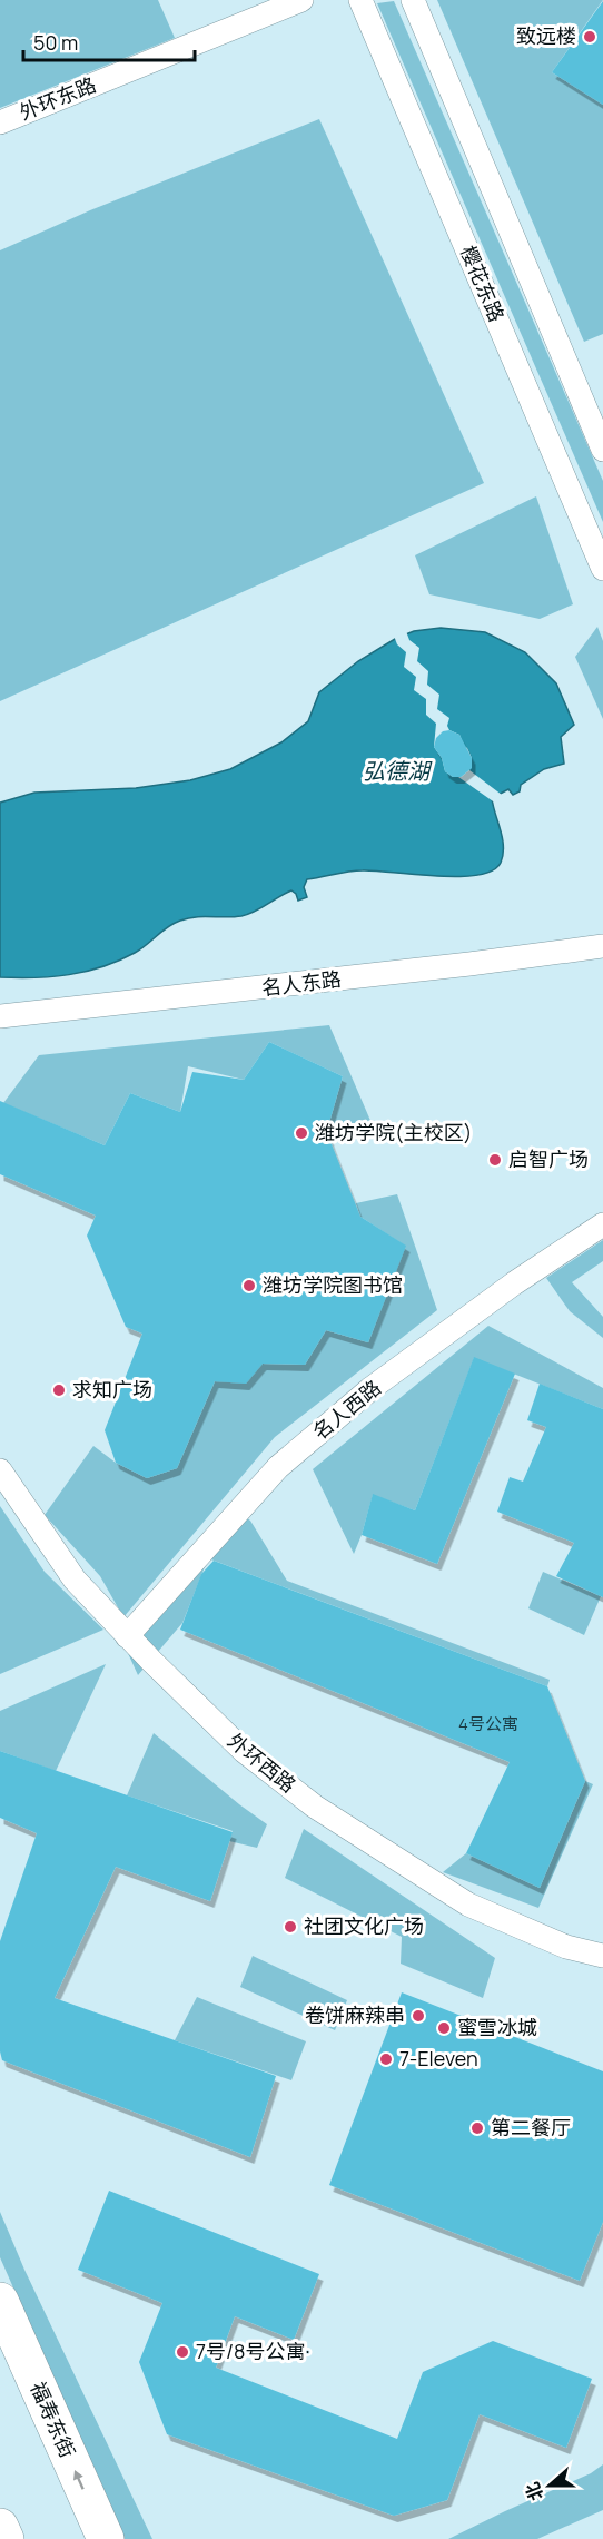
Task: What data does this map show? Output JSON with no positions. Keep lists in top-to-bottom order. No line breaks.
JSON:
{"streets":{"main road":["福寿东街"],"street":["外环东路","樱花东路","名人东路","名人西路","外环西路"]},"crossings":[["名人西路","外环西路"]],"one_way":["福寿东街"],"water":["弘德湖"],"places":["致远楼","潍坊学院(主校区)","启智广场","潍坊学院图书馆","求知广场","社团文化广场","卷饼麻辣串","蜜雪冰城","7-Eleven","第二餐厅","7号/8号公寓·"],"house_numbers":["4号公寓"],"scale_bar":"50 m","north":"left"}
